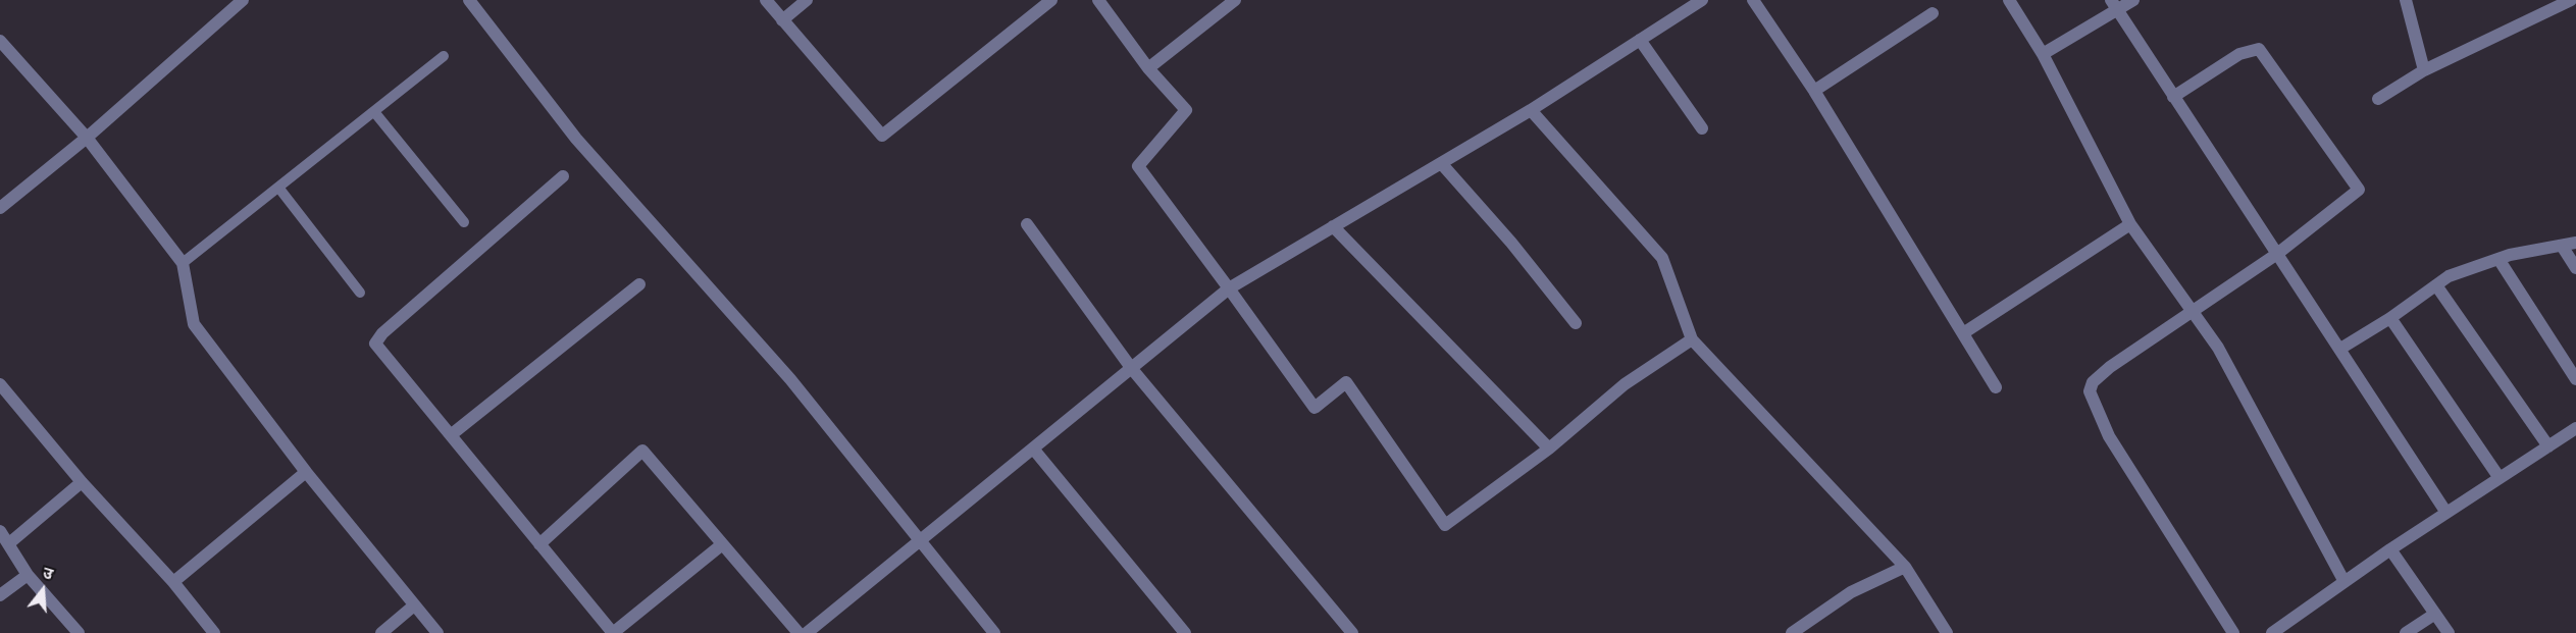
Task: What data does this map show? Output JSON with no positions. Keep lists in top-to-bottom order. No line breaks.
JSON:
{"north":"top"}
